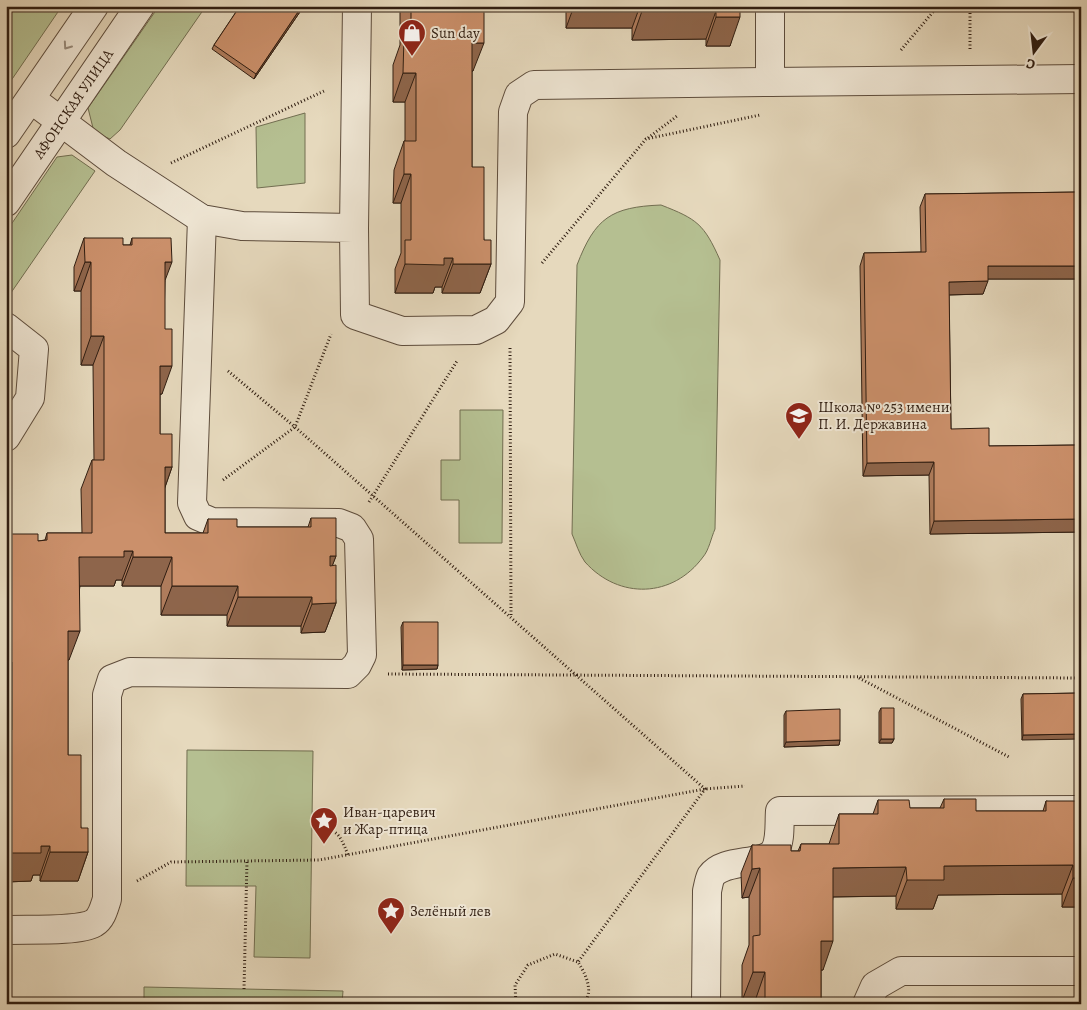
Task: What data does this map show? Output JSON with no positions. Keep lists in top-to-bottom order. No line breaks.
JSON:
{"streets":{"street":["АФОНСКАЯ УЛИЦА"]},"places":{"shop":["Sun day"],"school or university":["Школа № 253 имени П. И. Державина"],"place":["Иван-царевич и Жар-птица","Зелёный лев"]},"north":"bottom"}
